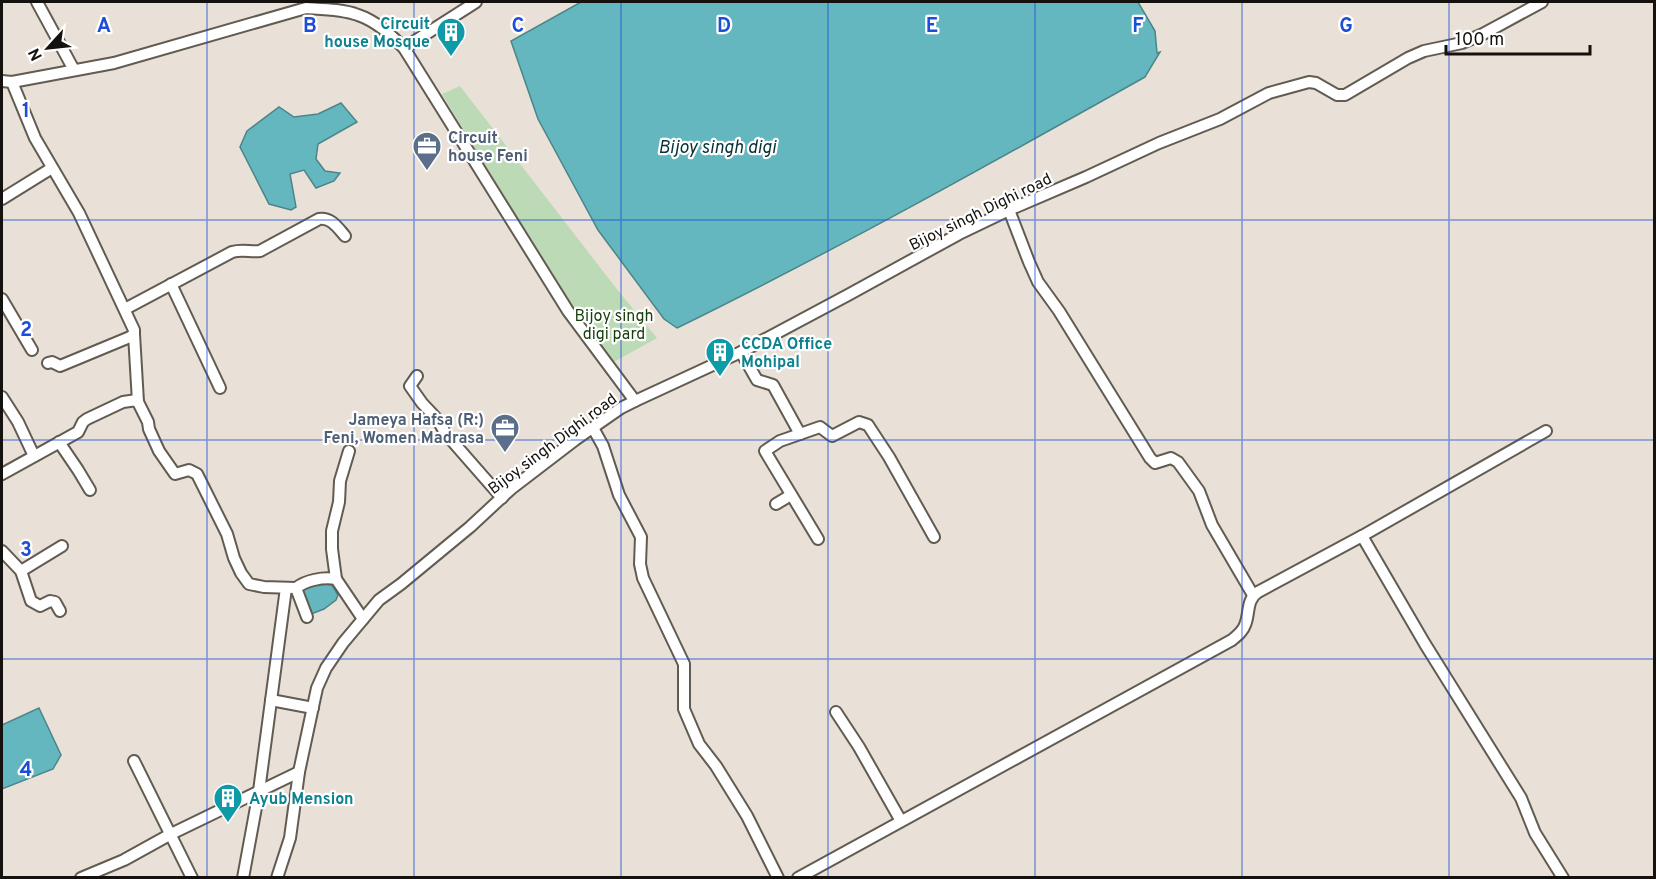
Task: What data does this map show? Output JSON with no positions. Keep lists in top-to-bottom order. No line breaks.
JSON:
{"streets":{"street":["Bijoy singh Dighi road"]},"water":["Bijoy singh digi"],"parks":["Bijoy singh digi pard"],"places":{"building":["Circuit house Mosque","CCDA Office Mohipal","Ayub Mension"],"office":["Circuit house Feni","Jameya Hafsa (R:) Feni, Women Madrasa"]},"scale_bar":"100 m","north":"bottom left","grid":{"columns":["A","B","C","D","E","F","G"],"rows":["1","2","3","4"]}}
